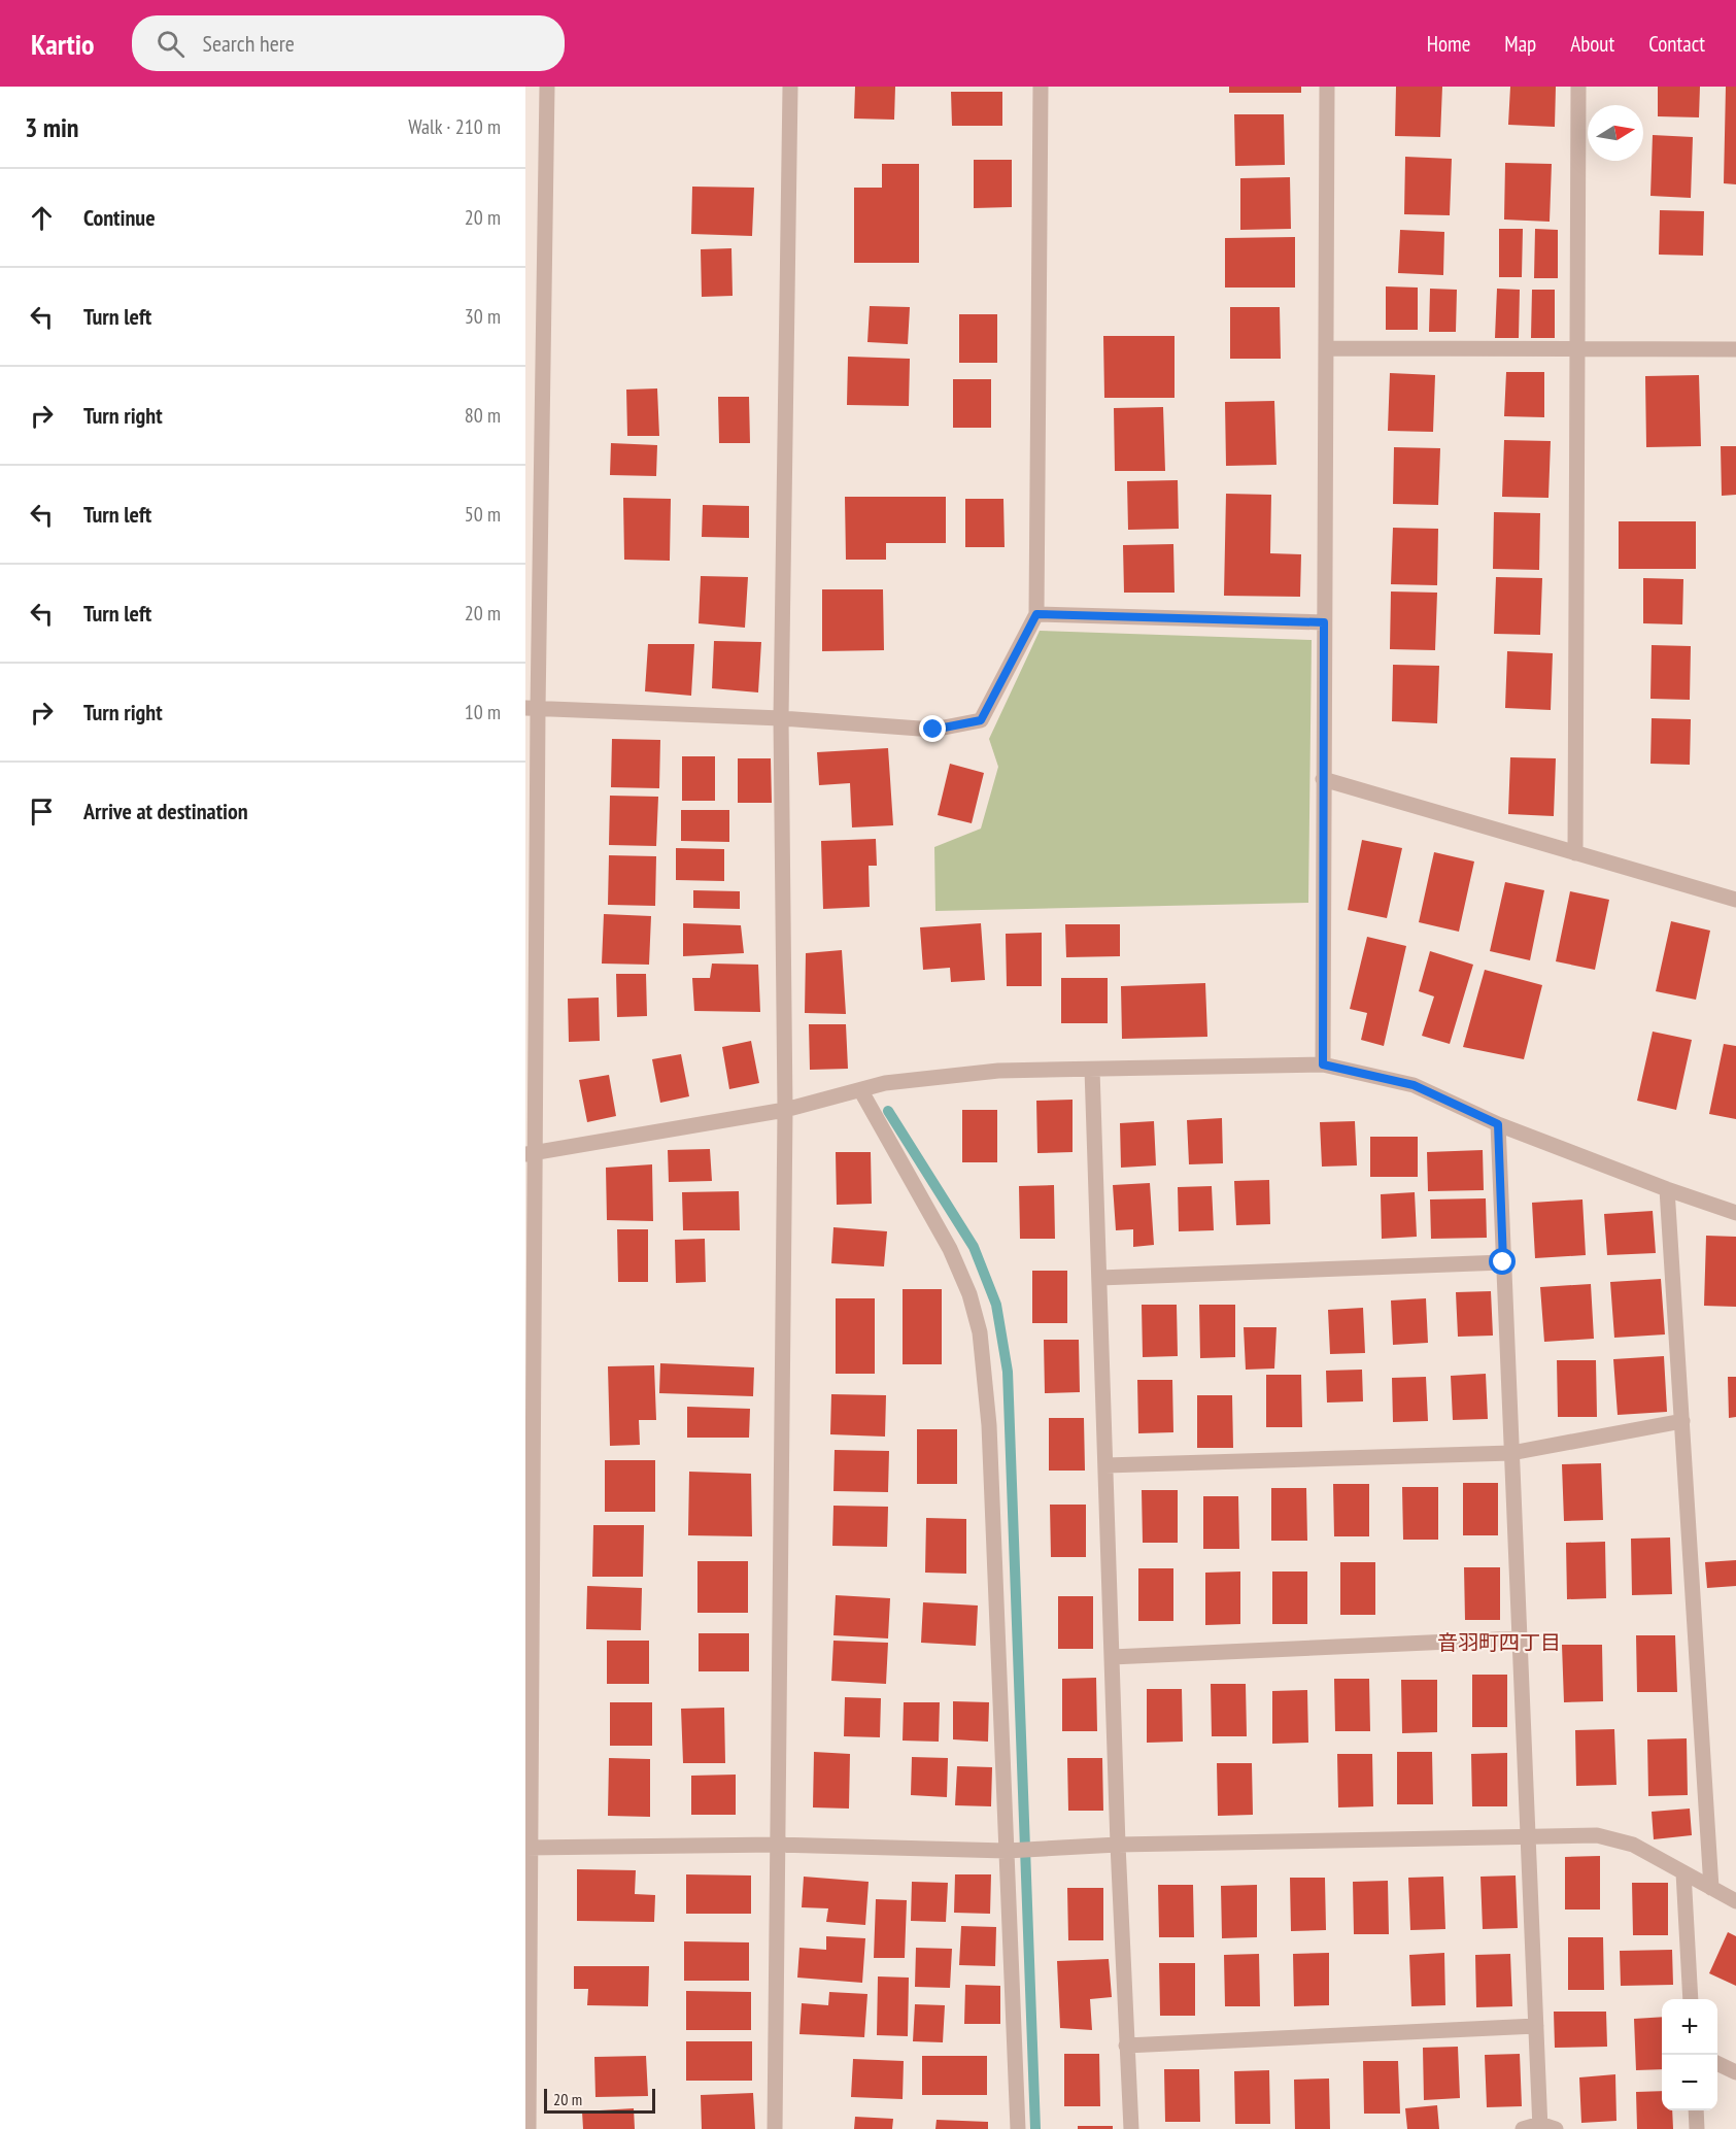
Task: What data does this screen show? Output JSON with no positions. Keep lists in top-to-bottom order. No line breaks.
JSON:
{"districts":["音羽町四丁目"],"scale_bar":"20 m","north":"right","page":{"header":"Kartio","search":"Search here","nav":["Home","Map","About","Contact"],"heading":["3 min","Walk · 210 m"],"list":[["Continue","20 m"],["Turn left","30 m"],["Turn right","80 m"],["Turn left","50 m"],["Turn left","20 m"],["Turn right","10 m"],"Arrive at destination"],"map_buttons":["+","−"],"scale":"20 m"}}
